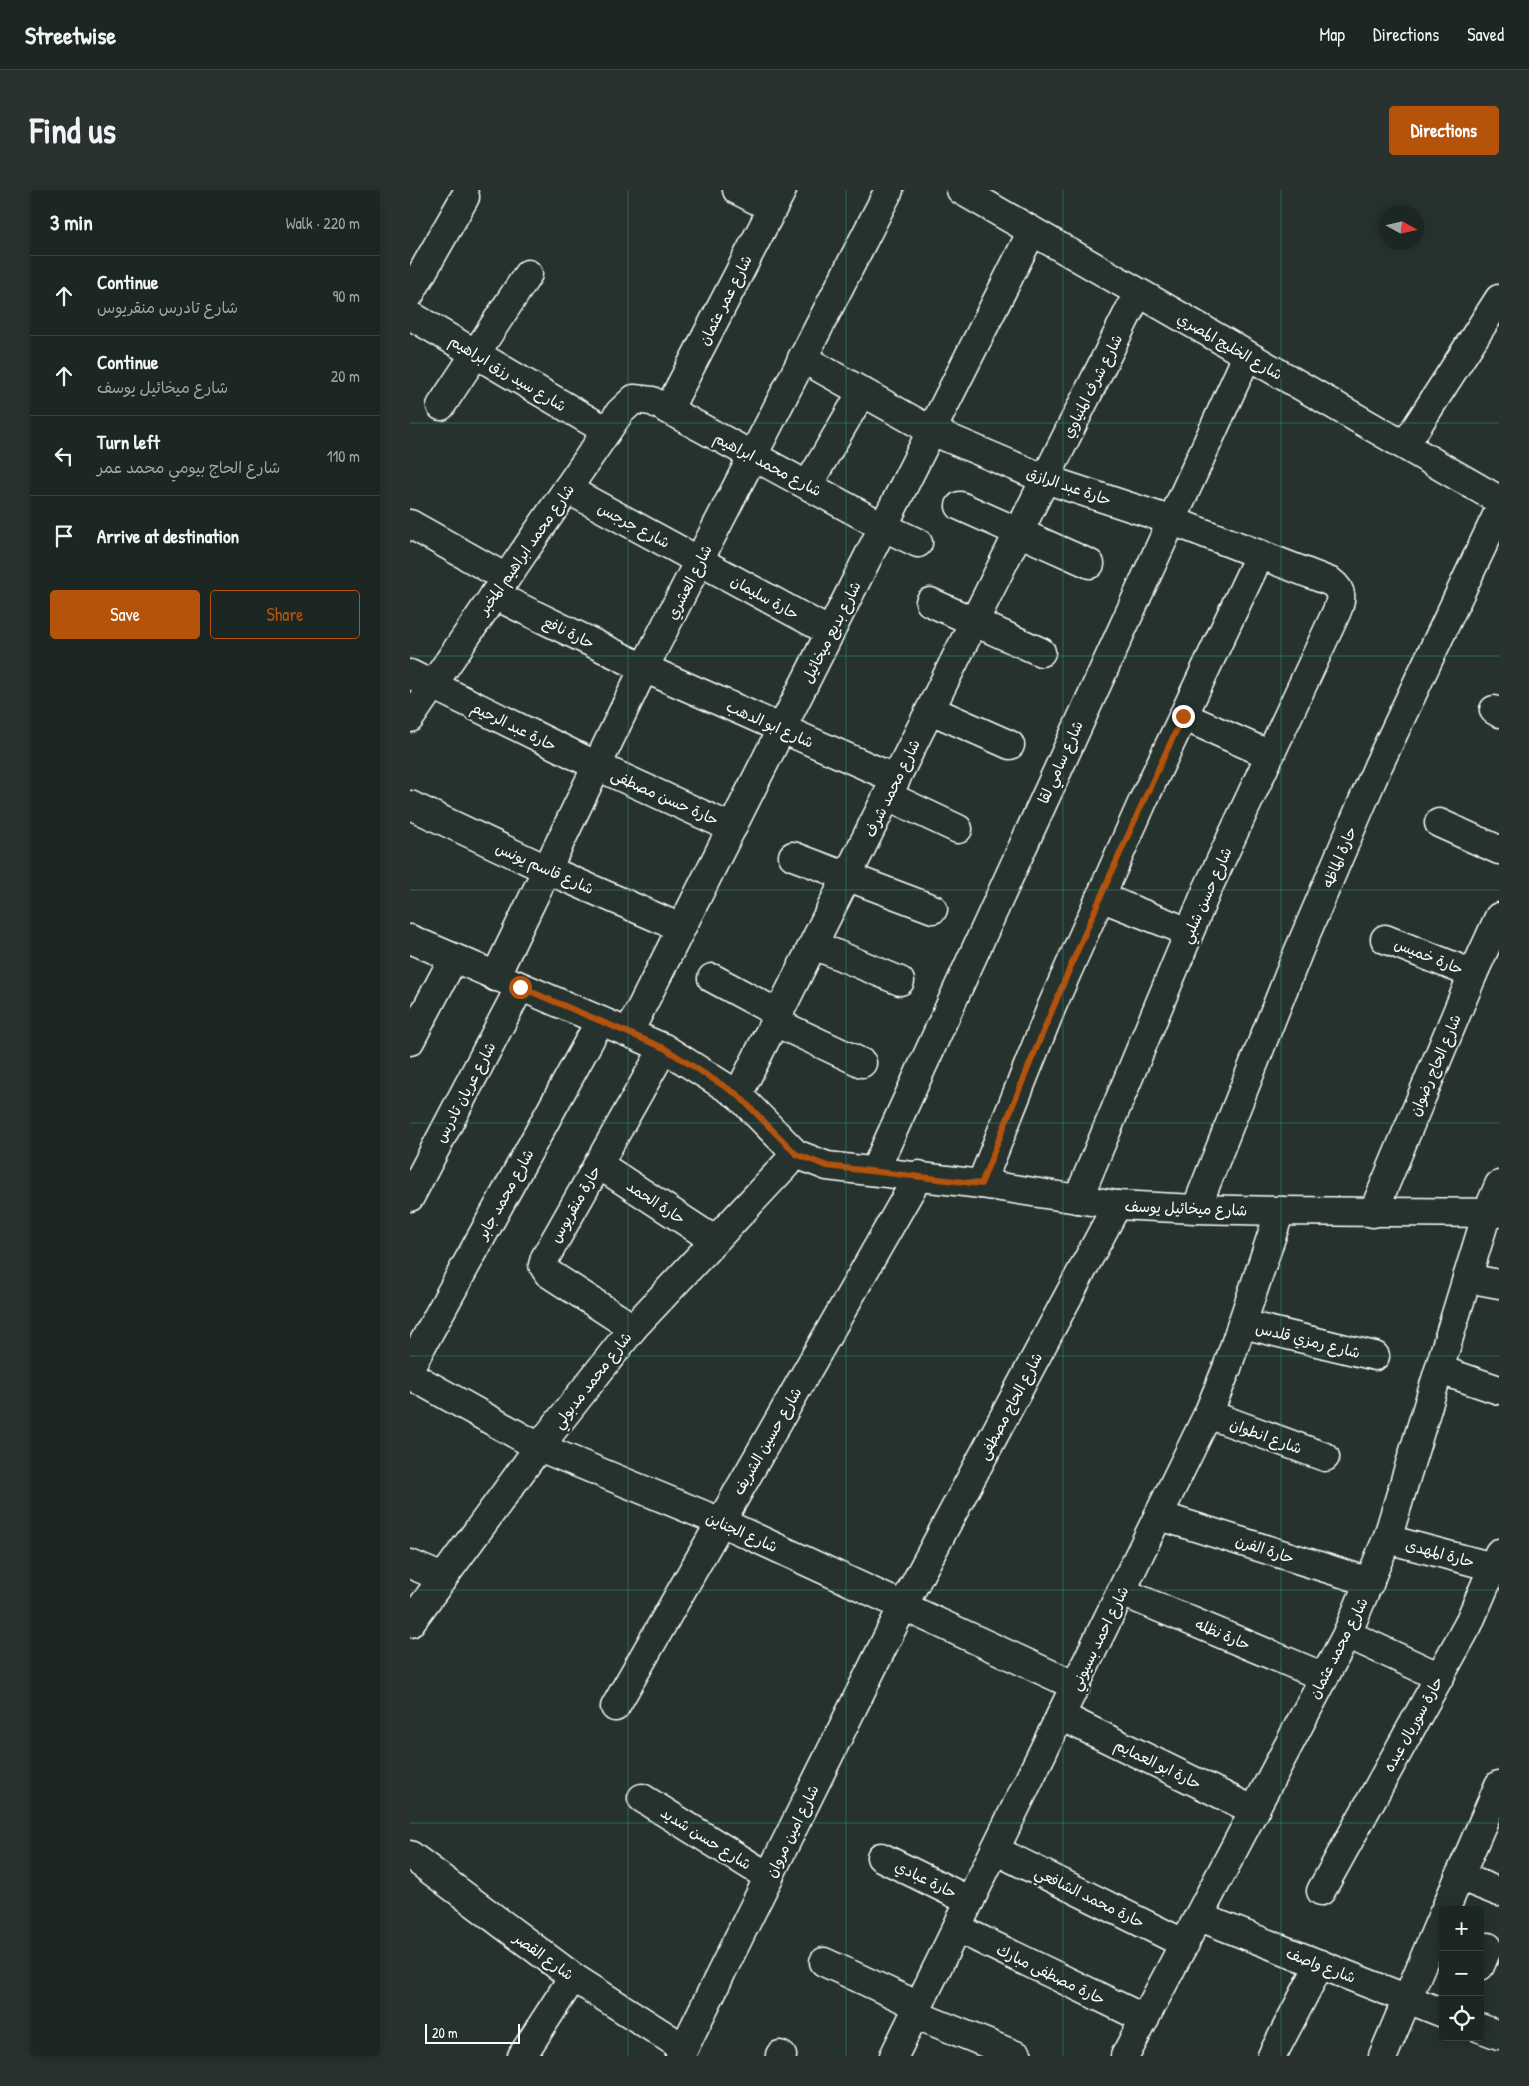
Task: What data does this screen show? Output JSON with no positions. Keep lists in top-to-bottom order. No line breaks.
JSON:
{"streets":{"street":["شارع عمر عثمان","شارع الخليج المصري","شارع سيد رزق ابراهيم","شارع شرف المنياوي","شارع محمد ابراهيم","حارة عبد الرازق","شارع جرجس","شارع محمد ابراهيم المخبر","شارع العشري","حارة سليمان","حارة نافع","شارع بديع ميخائيل","شارع ابو الدهب","حارة عبد الرحيم","شارع سامي لقا","شارع محمد شرف","حارة حسن مصطفى","حارة الماظه","شارع قاسم يونس","شارع حسن شلبي","حارة خميس","شارع الحاج رضوان","شارع عريان تادرس","شارع محمد جابر","حارة الحمد","حارة منقريوس","شارع ميخائيل يوسف","شارع رمزي قلدس","شارع محمد مدبولي","شارع الحاج مصطفى","شارع انطوان","شارع حسين الشريف","شارع الجناين","حارة الفرن","حارة المهدى","حارة نظله","شارع احمد بسيوني","شارع محمد عثمان","حارة سوريال عبده","حارة ابو العمايم","شارع امين مروان","شارع حسن شديد","حارة عبادي","حارة محمد الشافعي","شارع القصر","شارع واصف","حارة مصطفى مبارك"]},"crossings":[["شارع عمر عثمان","شارع محمد ابراهيم"],["شارع عمر عثمان","شارع محمد ابراهيم المخبر"],["شارع الخليج المصري","شارع شرف المنياوي"],["شارع الخليج المصري","شارع بديع ميخائيل"],["شارع الخليج المصري","شارع سامي لقا"],["شارع سيد رزق ابراهيم","شارع محمد ابراهيم المخبر"],["شارع شرف المنياوي","حارة عبد الرازق"],["شارع شرف المنياوي","شارع محمد شرف"],["شارع محمد ابراهيم","شارع محمد ابراهيم المخبر"],["شارع محمد ابراهيم","شارع العشري"],["شارع محمد ابراهيم","شارع بديع ميخائيل"],["حارة عبد الرازق","شارع العشري"],["حارة عبد الرازق","شارع بديع ميخائيل"],["حارة عبد الرازق","شارع سامي لقا"],["حارة عبد الرازق","شارع محمد شرف"],["حارة عبد الرازق","شارع حسن شلبي"],["شارع جرجس","شارع محمد ابراهيم المخبر"],["شارع جرجس","شارع العشري"],["شارع جرجس","حارة سليمان"],["شارع محمد ابراهيم المخبر","حارة نافع"],["شارع محمد ابراهيم المخبر","حارة عبد الرحيم"],["شارع العشري","حارة سليمان"],["شارع العشري","حارة نافع"],["شارع العشري","شارع ابو الدهب"],["شارع العشري","حارة عبد الرحيم"],["شارع العشري","حارة حسن مصطفى"],["شارع العشري","شارع قاسم يونس"],["حارة سليمان","شارع بديع ميخائيل"],["حارة نافع","شارع ابو الدهب"],["شارع بديع ميخائيل","شارع ابو الدهب"],["شارع بديع ميخائيل","حارة حسن مصطفى"],["شارع بديع ميخائيل","شارع قاسم يونس"],["شارع ابو الدهب","شارع محمد شرف"],["حارة عبد الرحيم","حارة حسن مصطفى"],["شارع سامي لقا","شارع ميخائيل يوسف"],["حارة الماظه","شارع ميخائيل يوسف"],["شارع حسن شلبي","شارع ميخائيل يوسف"],["حارة خميس","شارع الحاج رضوان"],["شارع الحاج رضوان","شارع ميخائيل يوسف"],["حارة الحمد","حارة منقريوس"],["حارة الحمد","شارع محمد مدبولي"],["حارة منقريوس","شارع محمد مدبولي"],["شارع ميخائيل يوسف","شارع محمد مدبولي"],["شارع ميخائيل يوسف","شارع الحاج مصطفى"],["شارع ميخائيل يوسف","شارع حسين الشريف"],["شارع ميخائيل يوسف","شارع احمد بسيوني"],["شارع ميخائيل يوسف","شارع محمد عثمان"],["شارع رمزي قلدس","شارع احمد بسيوني"],["شارع محمد مدبولي","شارع الجناين"],["شارع الحاج مصطفى","شارع الجناين"],["شارع الحاج مصطفى","شارع امين مروان"],["شارع انطوان","شارع احمد بسيوني"],["شارع حسين الشريف","شارع الجناين"],["شارع الجناين","شارع احمد بسيوني"],["شارع الجناين","شارع امين مروان"],["حارة الفرن","شارع احمد بسيوني"],["حارة الفرن","شارع محمد عثمان"],["حارة المهدى","شارع محمد عثمان"],["حارة المهدى","حارة سوريال عبده"],["حارة نظله","شارع احمد بسيوني"],["حارة نظله","شارع محمد عثمان"],["شارع احمد بسيوني","حارة ابو العمايم"],["شارع احمد بسيوني","حارة عبادي"],["شارع احمد بسيوني","حارة محمد الشافعي"],["شارع احمد بسيوني","حارة مصطفى مبارك"],["شارع محمد عثمان","حارة ابو العمايم"],["شارع محمد عثمان","حارة محمد الشافعي"],["شارع محمد عثمان","شارع واصف"],["شارع محمد عثمان","حارة مصطفى مبارك"],["شارع امين مروان","شارع حسن شديد"],["شارع امين مروان","شارع القصر"]],"scale_bar":"20 m","north":"right","page":{"header":"Streetwise","nav":["Map","Directions","Saved"],"buttons":["Directions",["Save","Share"]],"title":"Find us","heading":["3 min","Walk · 220 m"],"list":[["Continue","شارع تادرس منقريوس","90 m"],["Continue","شارع ميخائيل يوسف","20 m"],["Turn left","شارع الحاج بيومي محمد عمر","110 m"],"Arrive at destination"],"map_buttons":["+","−"],"scale":"20 m"}}
